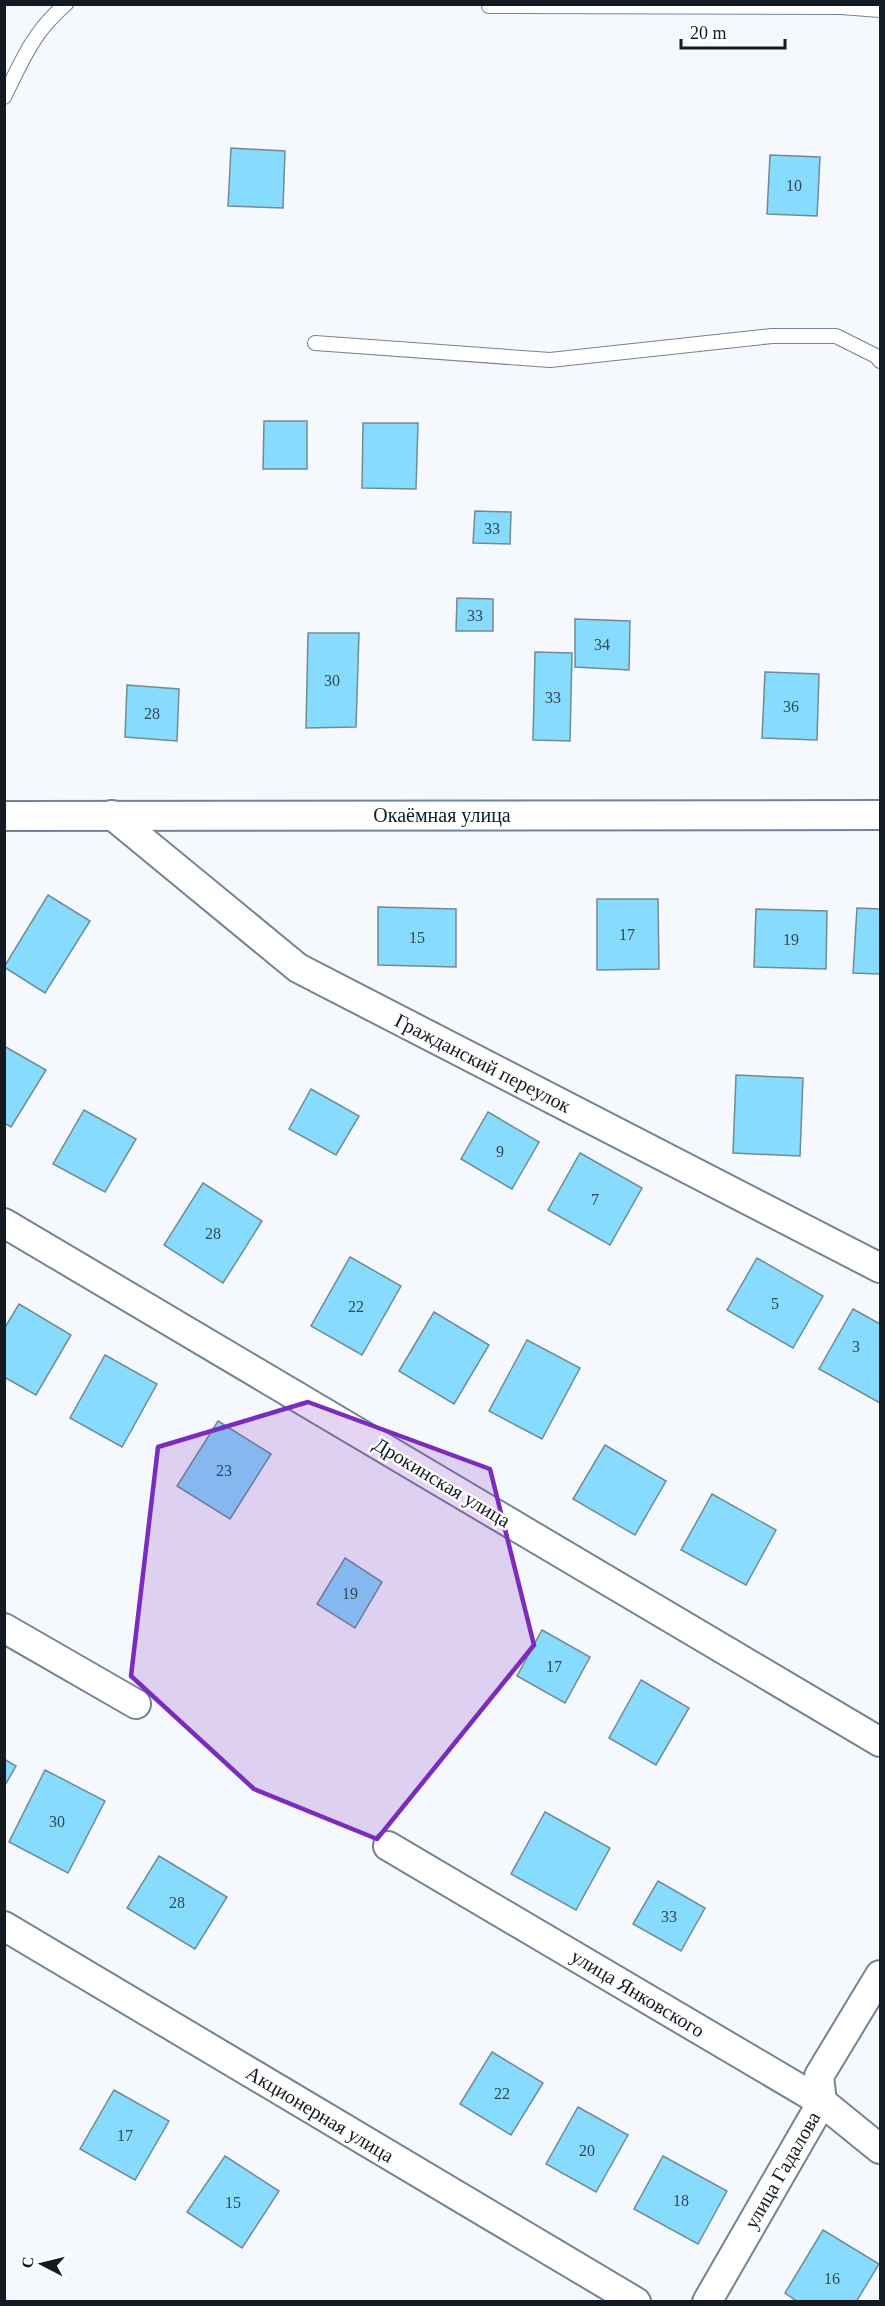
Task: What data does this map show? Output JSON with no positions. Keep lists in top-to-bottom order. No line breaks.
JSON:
{"streets":{"street":["Окаёмная улица","Гражданский переулок","Дрокинская улица","улица Янковского","Акционерная улица","улица Гадалова"]},"crossings":[["Окаёмная улица","Гражданский переулок"],["улица Янковского","улица Гадалова"]],"house_numbers":["10","33","33","34","30","33","36","28","17","15","19","9","7","28","5","22","3","23","19","17","30","28","33","22","17","20","18","15","16"],"scale_bar":"20 m","north":"left"}
